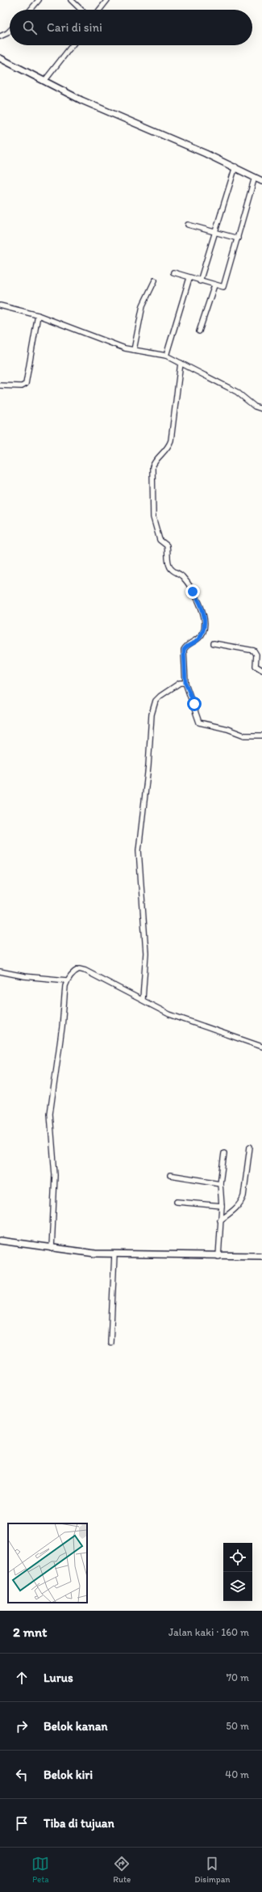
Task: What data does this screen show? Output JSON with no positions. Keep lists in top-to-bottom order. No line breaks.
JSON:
{"page":{"search":"Cari di sini","heading":["2 mnt","Jalan kaki · 160 m"],"list":[["Lurus","70 m"],["Belok kanan","50 m"],["Belok kiri","40 m"],"Tiba di tujuan"],"nav":["Peta","Rute","Disimpan"]}}
